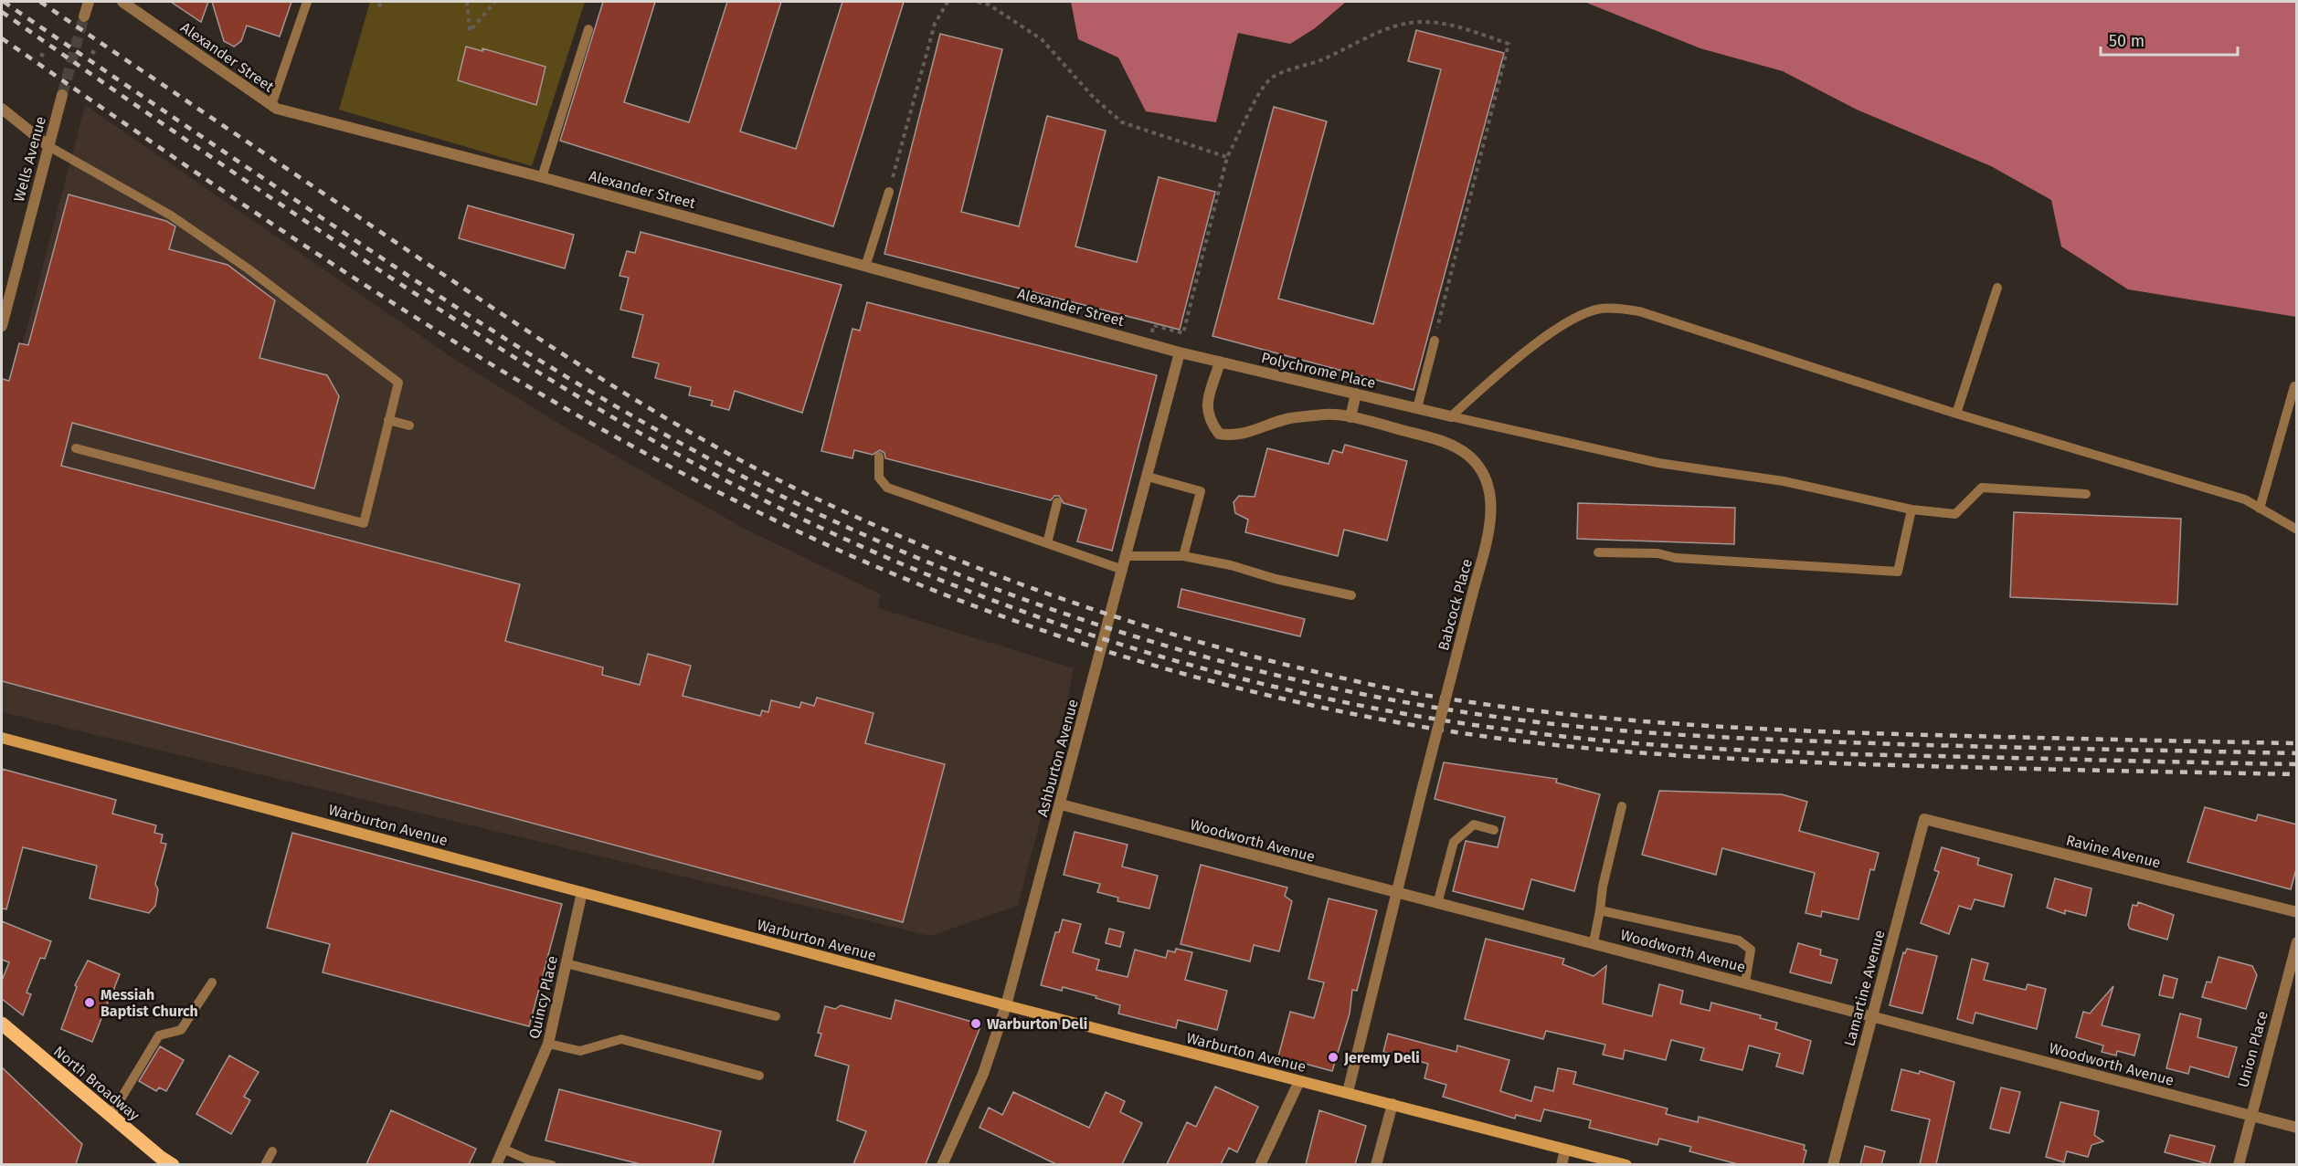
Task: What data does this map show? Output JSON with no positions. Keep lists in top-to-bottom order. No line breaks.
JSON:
{"streets":{"main road":["North Broadway"],"street":["Alexander Street","Wells Avenue","Polychrome Place","Babcock Place","Ashburton Avenue","Warburton Avenue","Woodworth Avenue","Ravine Avenue","Lamartine Avenue","Quincy Place","Union Place"]},"crossings":[["Alexander Street","Polychrome Place"],["Alexander Street","Ashburton Avenue"],["Polychrome Place","Babcock Place"],["Polychrome Place","Ashburton Avenue"],["Babcock Place","Warburton Avenue"],["Babcock Place","Woodworth Avenue"],["Ashburton Avenue","Warburton Avenue"],["Ashburton Avenue","Woodworth Avenue"],["Warburton Avenue","Quincy Place"],["Woodworth Avenue","Lamartine Avenue"],["Woodworth Avenue","Union Place"],["Ravine Avenue","Lamartine Avenue"]],"places":["Messiah Baptist Church","Warburton Deli","Jeremy Deli"],"scale_bar":"50 m"}
